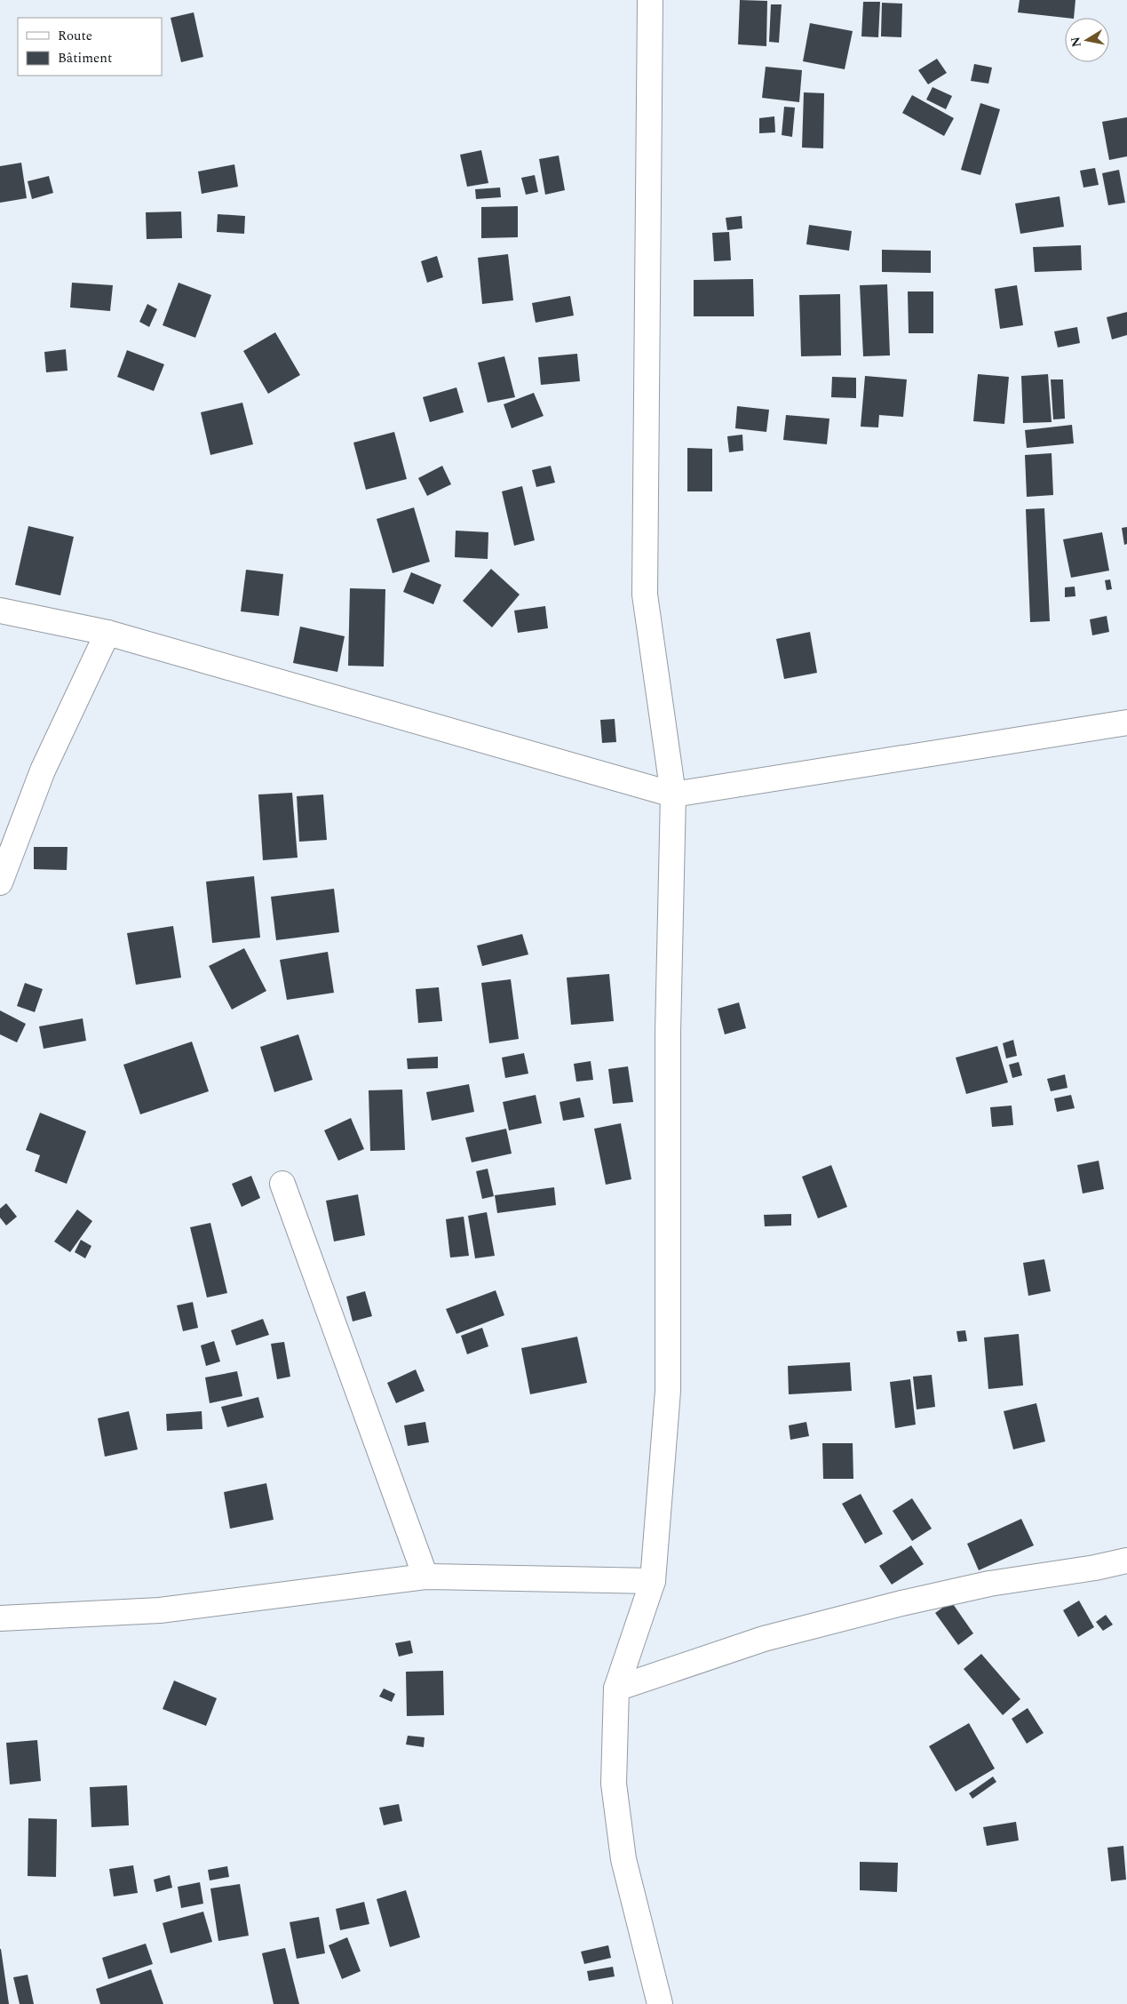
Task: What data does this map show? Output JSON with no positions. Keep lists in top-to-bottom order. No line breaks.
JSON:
{"legend":["Route","Bâtiment"],"north":"left"}
